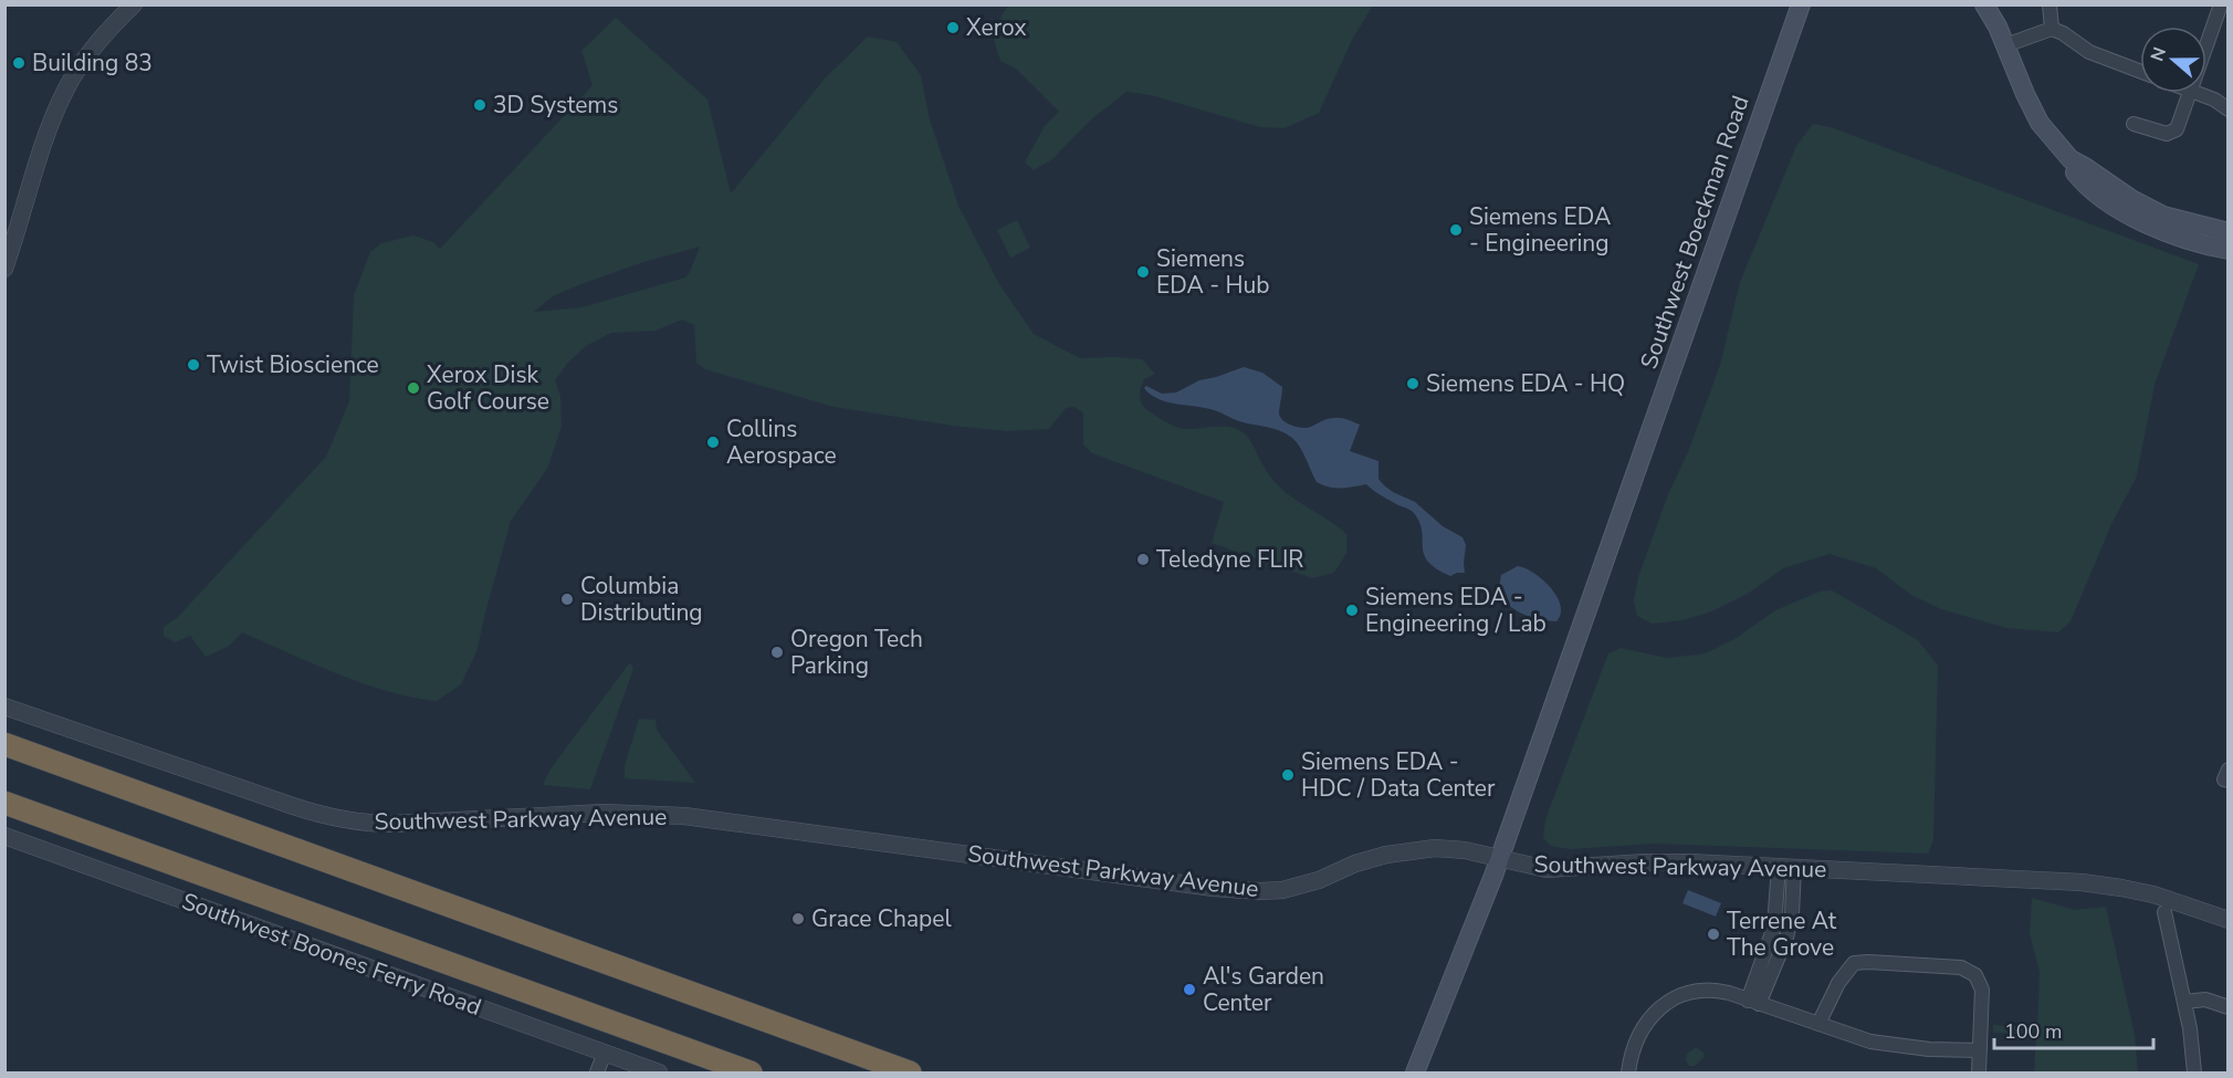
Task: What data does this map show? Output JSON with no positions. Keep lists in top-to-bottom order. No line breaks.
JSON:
{"streets":{"main road":["Southwest Boeckman Road"],"street":["Southwest Parkway Avenue","Southwest Boones Ferry Road"]},"crossings":[["Southwest Boeckman Road","Southwest Parkway Avenue"]],"places":["Xerox","Building 83","3D Systems","Siemens EDA - Engineering","Siemens EDA - Hub","Twist Bioscience","Siemens EDA - HQ","Xerox Disk Golf Course","Collins Aerospace","Teledyne FLIR","Columbia Distributing","Siemens EDA - Engineering / Lab","Oregon Tech Parking","Siemens EDA - HDC / Data Center","Grace Chapel","Terrene At The Grove","Al's Garden Center"],"scale_bar":"100 m","north":"left"}
